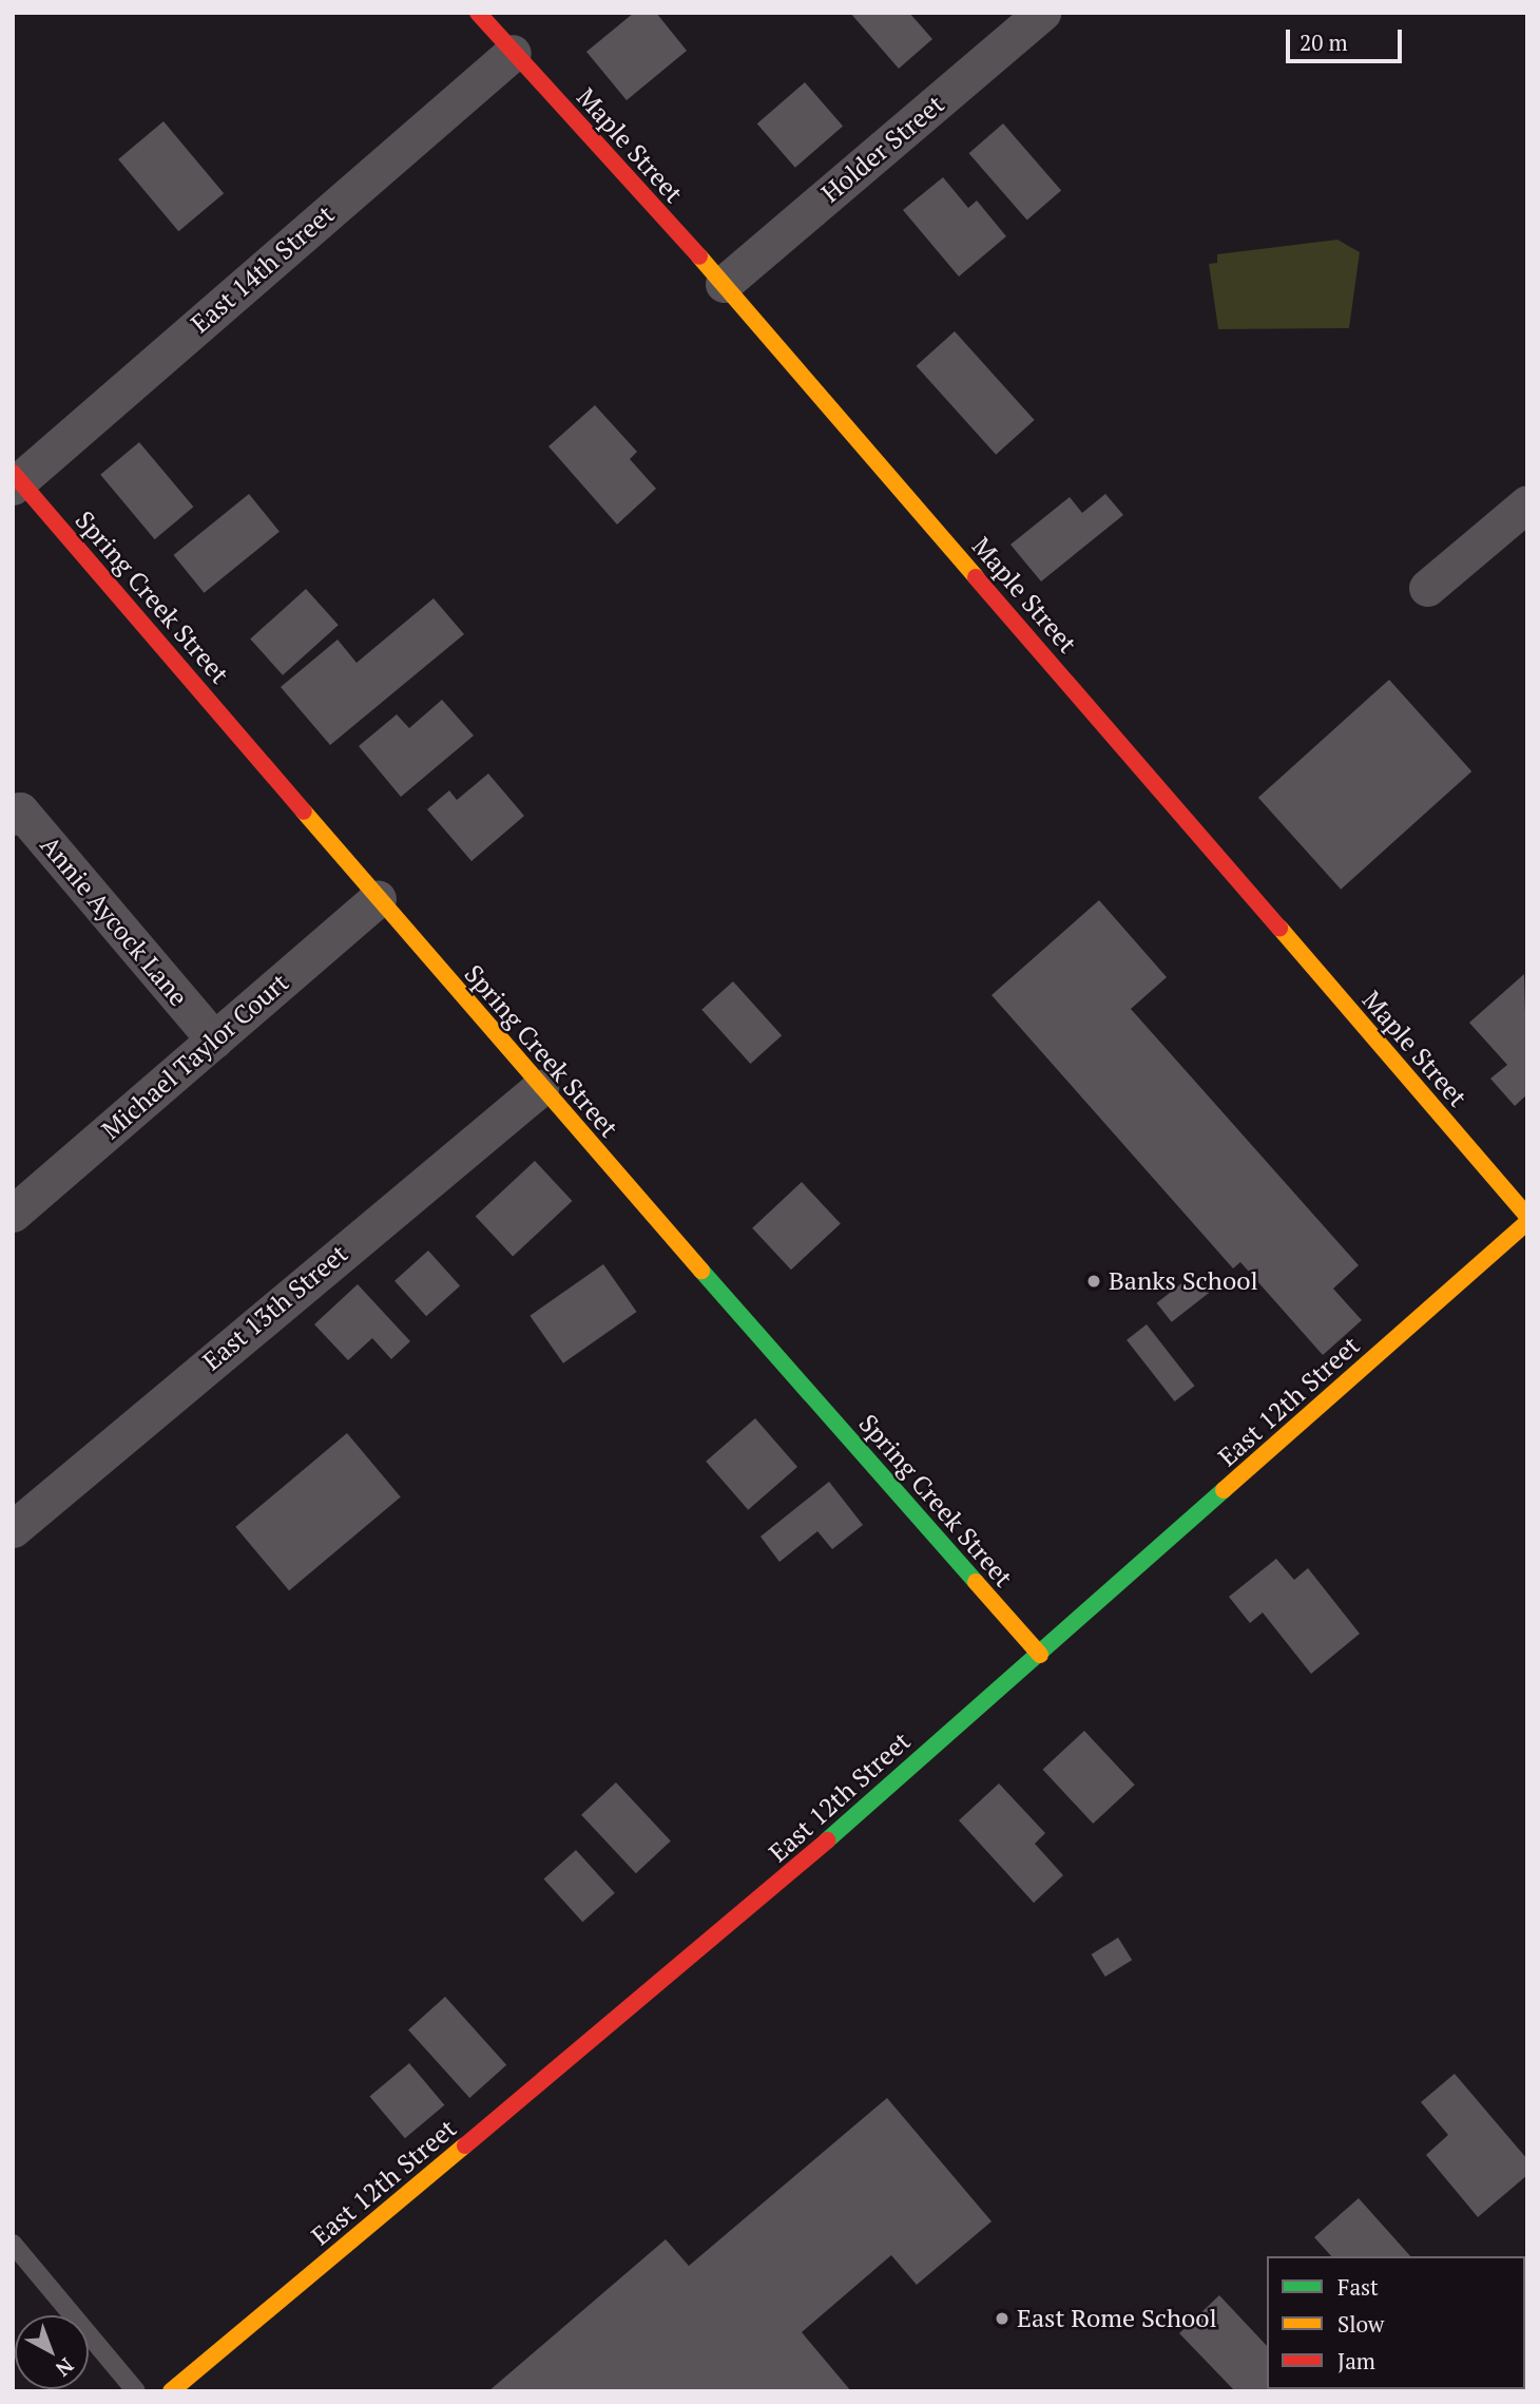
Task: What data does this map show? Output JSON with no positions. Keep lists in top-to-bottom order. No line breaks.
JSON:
{"streets":{"main road":["Maple Street","Spring Creek Street","East 12th Street"],"street":["Holder Street","East 14th Street","Annie Aycock Lane","Michael Taylor Court","East 13th Street"]},"crossings":[["Maple Street","Holder Street"],["Maple Street","East 14th Street"],["East 14th Street","Spring Creek Street"],["Spring Creek Street","Michael Taylor Court"],["Spring Creek Street","East 13th Street"],["Spring Creek Street","East 12th Street"],["Annie Aycock Lane","Michael Taylor Court"]],"places":["Banks School","East Rome School"],"legend":["Fast","Slow","Jam"],"scale_bar":"20 m","north":"bottom right"}
